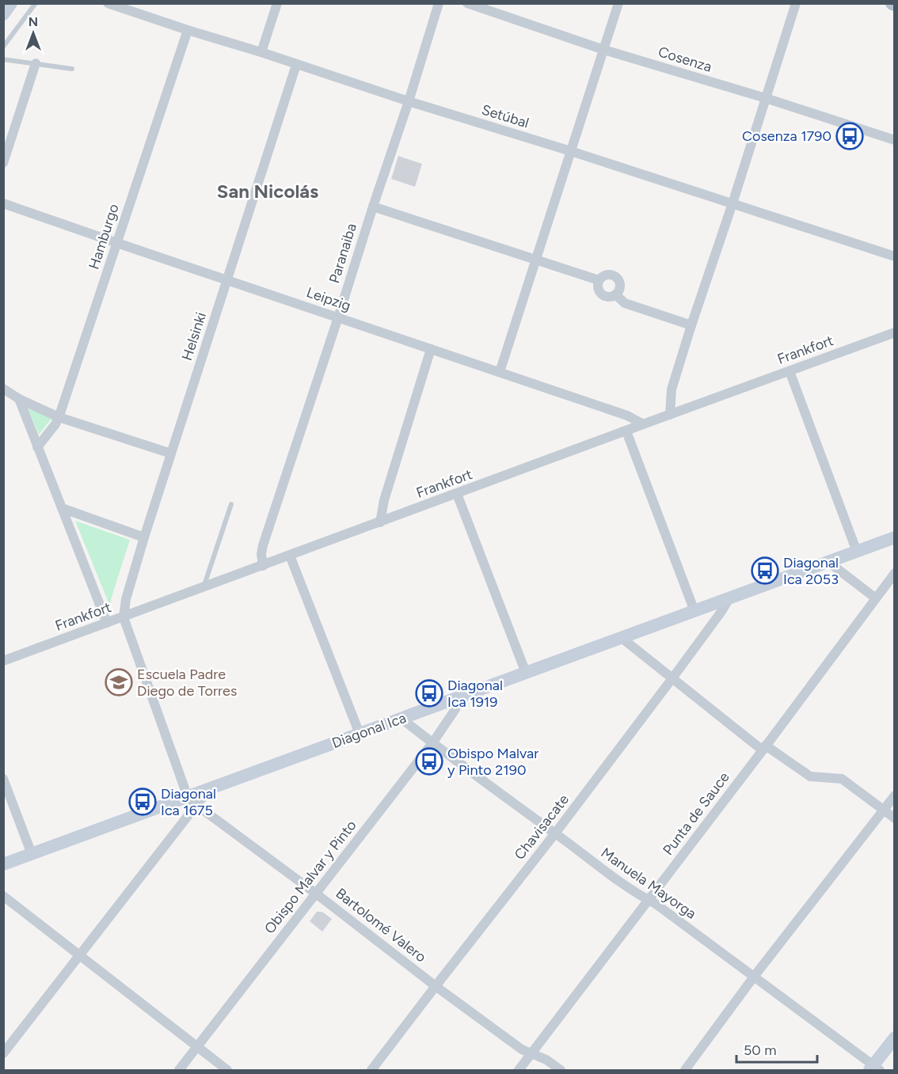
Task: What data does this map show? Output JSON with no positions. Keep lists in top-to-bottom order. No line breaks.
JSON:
{"streets":{"main road":["Diagonal Ica"],"street":["Cosenza","Setúbal","Hamburgo","Paranaiba","Leipzig","Helsinki","Frankfort","Punta de Sauce","Chavisacate","Obispo Malvar y Pinto","Manuela Mayorga","Bartolomé Valero"]},"crossings":[["Setúbal","Hamburgo"],["Setúbal","Paranaiba"],["Setúbal","Helsinki"],["Hamburgo","Leipzig"],["Paranaiba","Leipzig"],["Paranaiba","Frankfort"],["Leipzig","Helsinki"],["Leipzig","Frankfort"],["Helsinki","Frankfort"],["Diagonal Ica","Chavisacate"],["Diagonal Ica","Obispo Malvar y Pinto"],["Diagonal Ica","Manuela Mayorga"],["Diagonal Ica","Bartolomé Valero"],["Punta de Sauce","Manuela Mayorga"],["Punta de Sauce","Bartolomé Valero"],["Chavisacate","Manuela Mayorga"],["Chavisacate","Bartolomé Valero"],["Obispo Malvar y Pinto","Manuela Mayorga"],["Obispo Malvar y Pinto","Bartolomé Valero"]],"districts":["San Nicolás"],"places":{"bus stop":["Cosenza 1790","Diagonal Ica 2053","Diagonal Ica 1919","Obispo Malvar y Pinto 2190","Diagonal Ica 1675"],"school or university":["Escuela Padre Diego de Torres"]},"scale_bar":"50 m","north":"top"}
